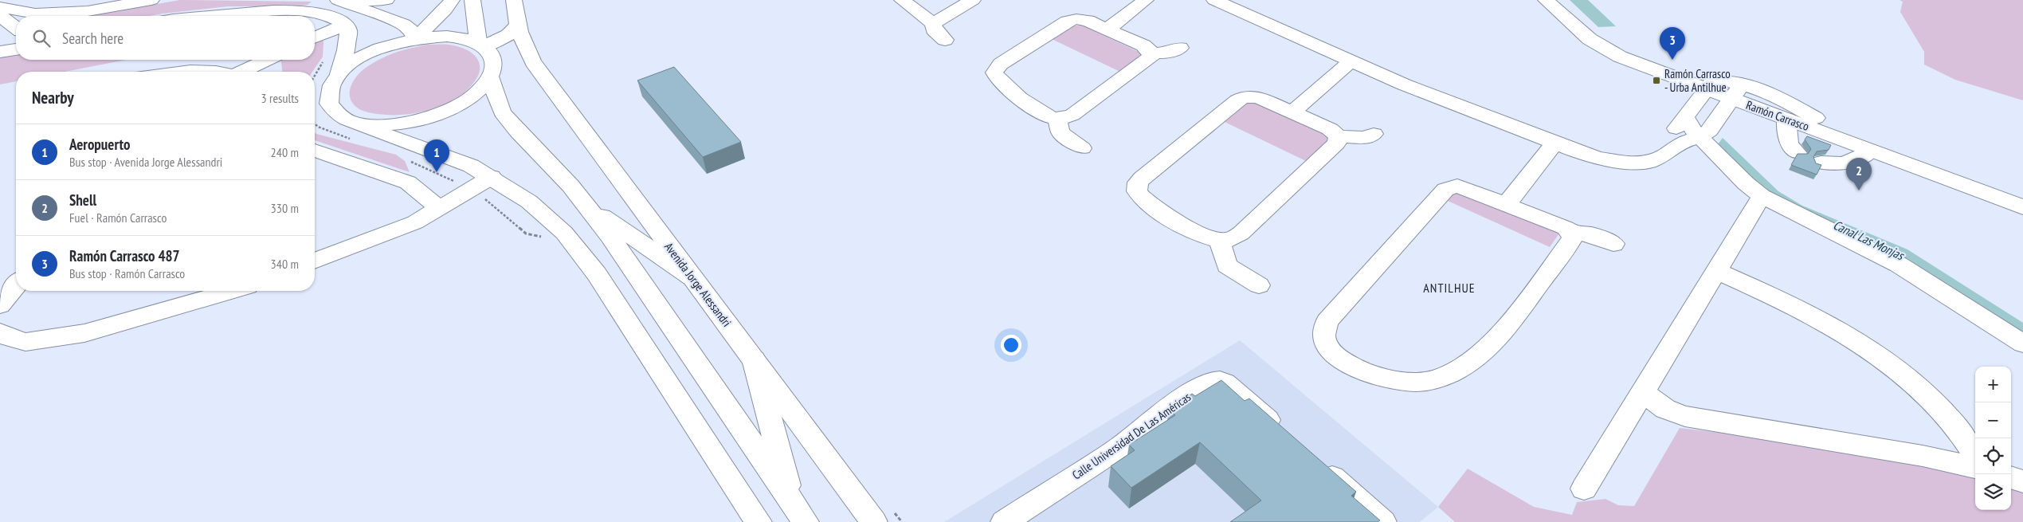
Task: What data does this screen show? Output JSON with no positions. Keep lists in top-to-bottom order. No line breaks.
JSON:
{"streets":{"main road":["Ramón Carrasco","Avenida Jorge Alessandri","Calle Universidad De Las Américas"]},"districts":["ANTILHUE"],"water":["Canal Las Monjas"],"places":{"transit":["Ramón Carrasco - Urba Antilhue"]},"page":{"search":"Search here","pins":["3","1","2"],"heading":["Nearby","3 results"],"list":[{"mark":"1","name":"Aeropuerto","note":"Bus stop · Avenida Jorge Alessandri","value":"240 m"},{"mark":"2","name":"Shell","note":"Fuel · Ramón Carrasco","value":"330 m"},{"mark":"3","name":"Ramón Carrasco 487","note":"Bus stop · Ramón Carrasco","value":"340 m"}],"map_buttons":["+","−"]}}
